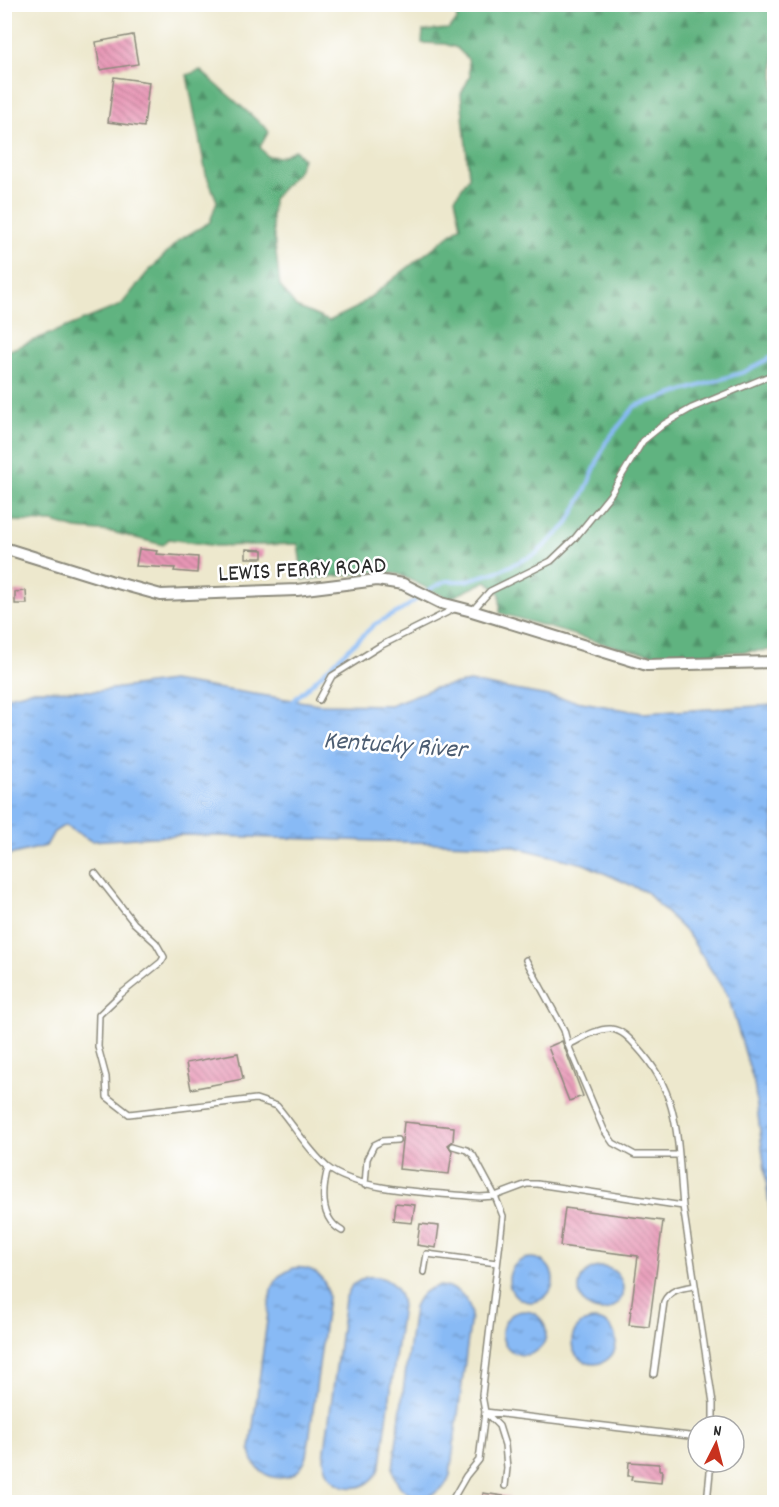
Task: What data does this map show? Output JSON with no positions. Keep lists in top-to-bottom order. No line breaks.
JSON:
{"streets":{"street":["LEWIS FERRY ROAD"]},"water":["Kentucky River"],"north":"top"}
